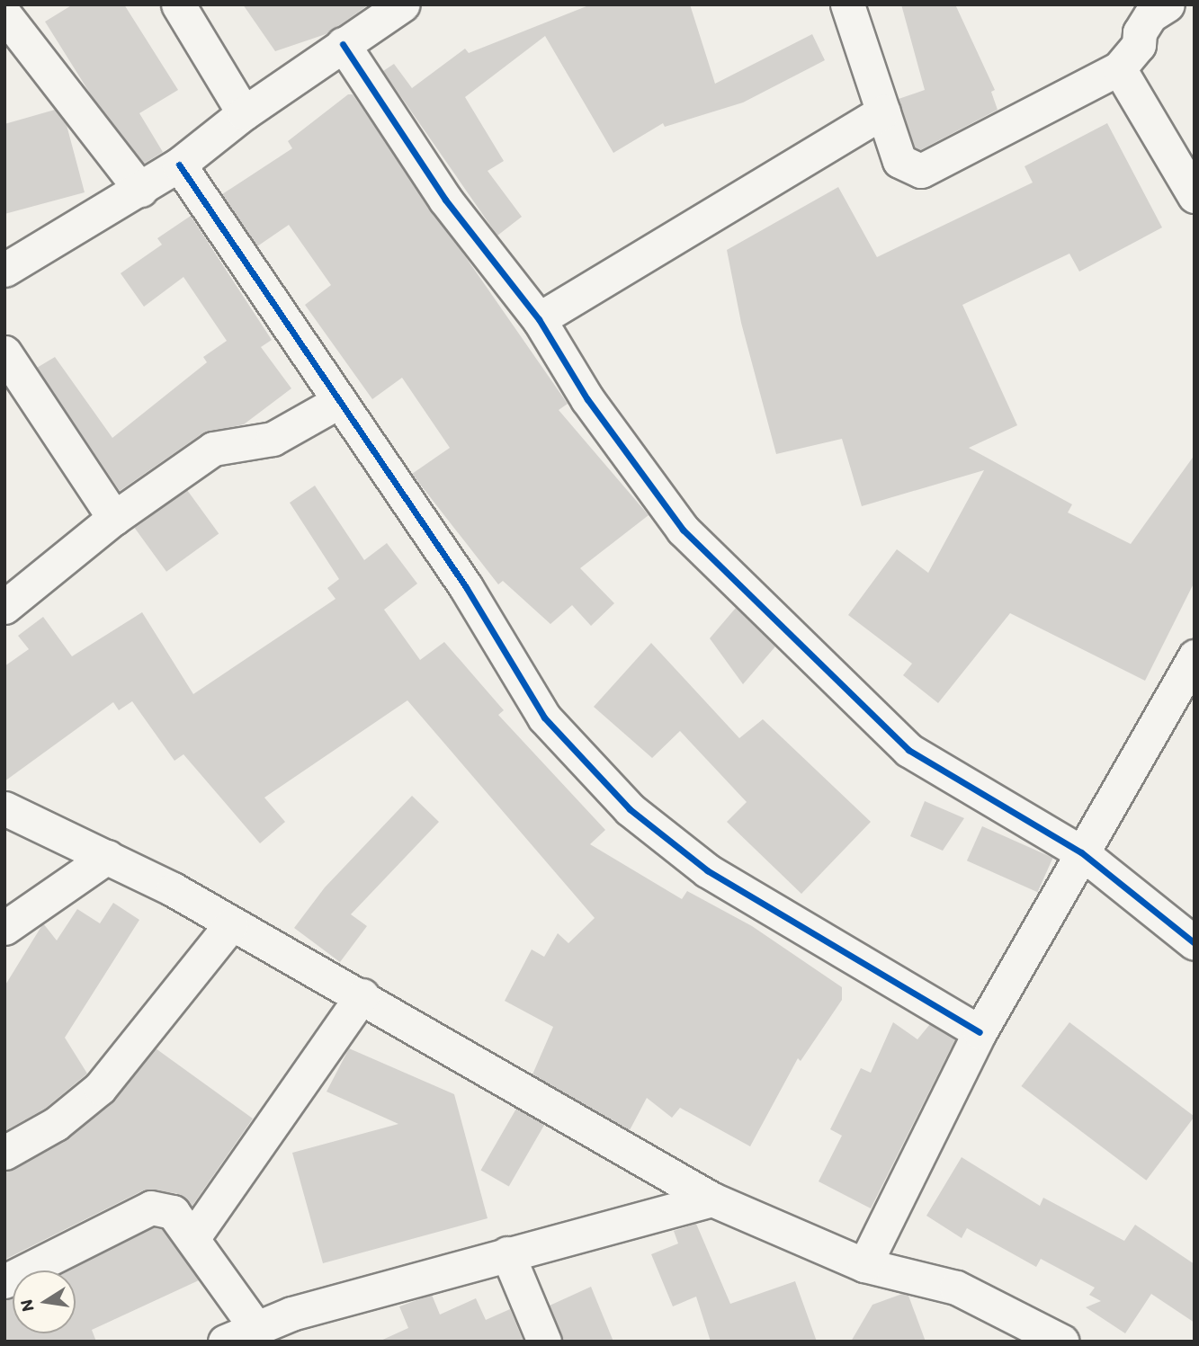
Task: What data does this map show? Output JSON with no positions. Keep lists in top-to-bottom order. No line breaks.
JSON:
{"north":"left"}
